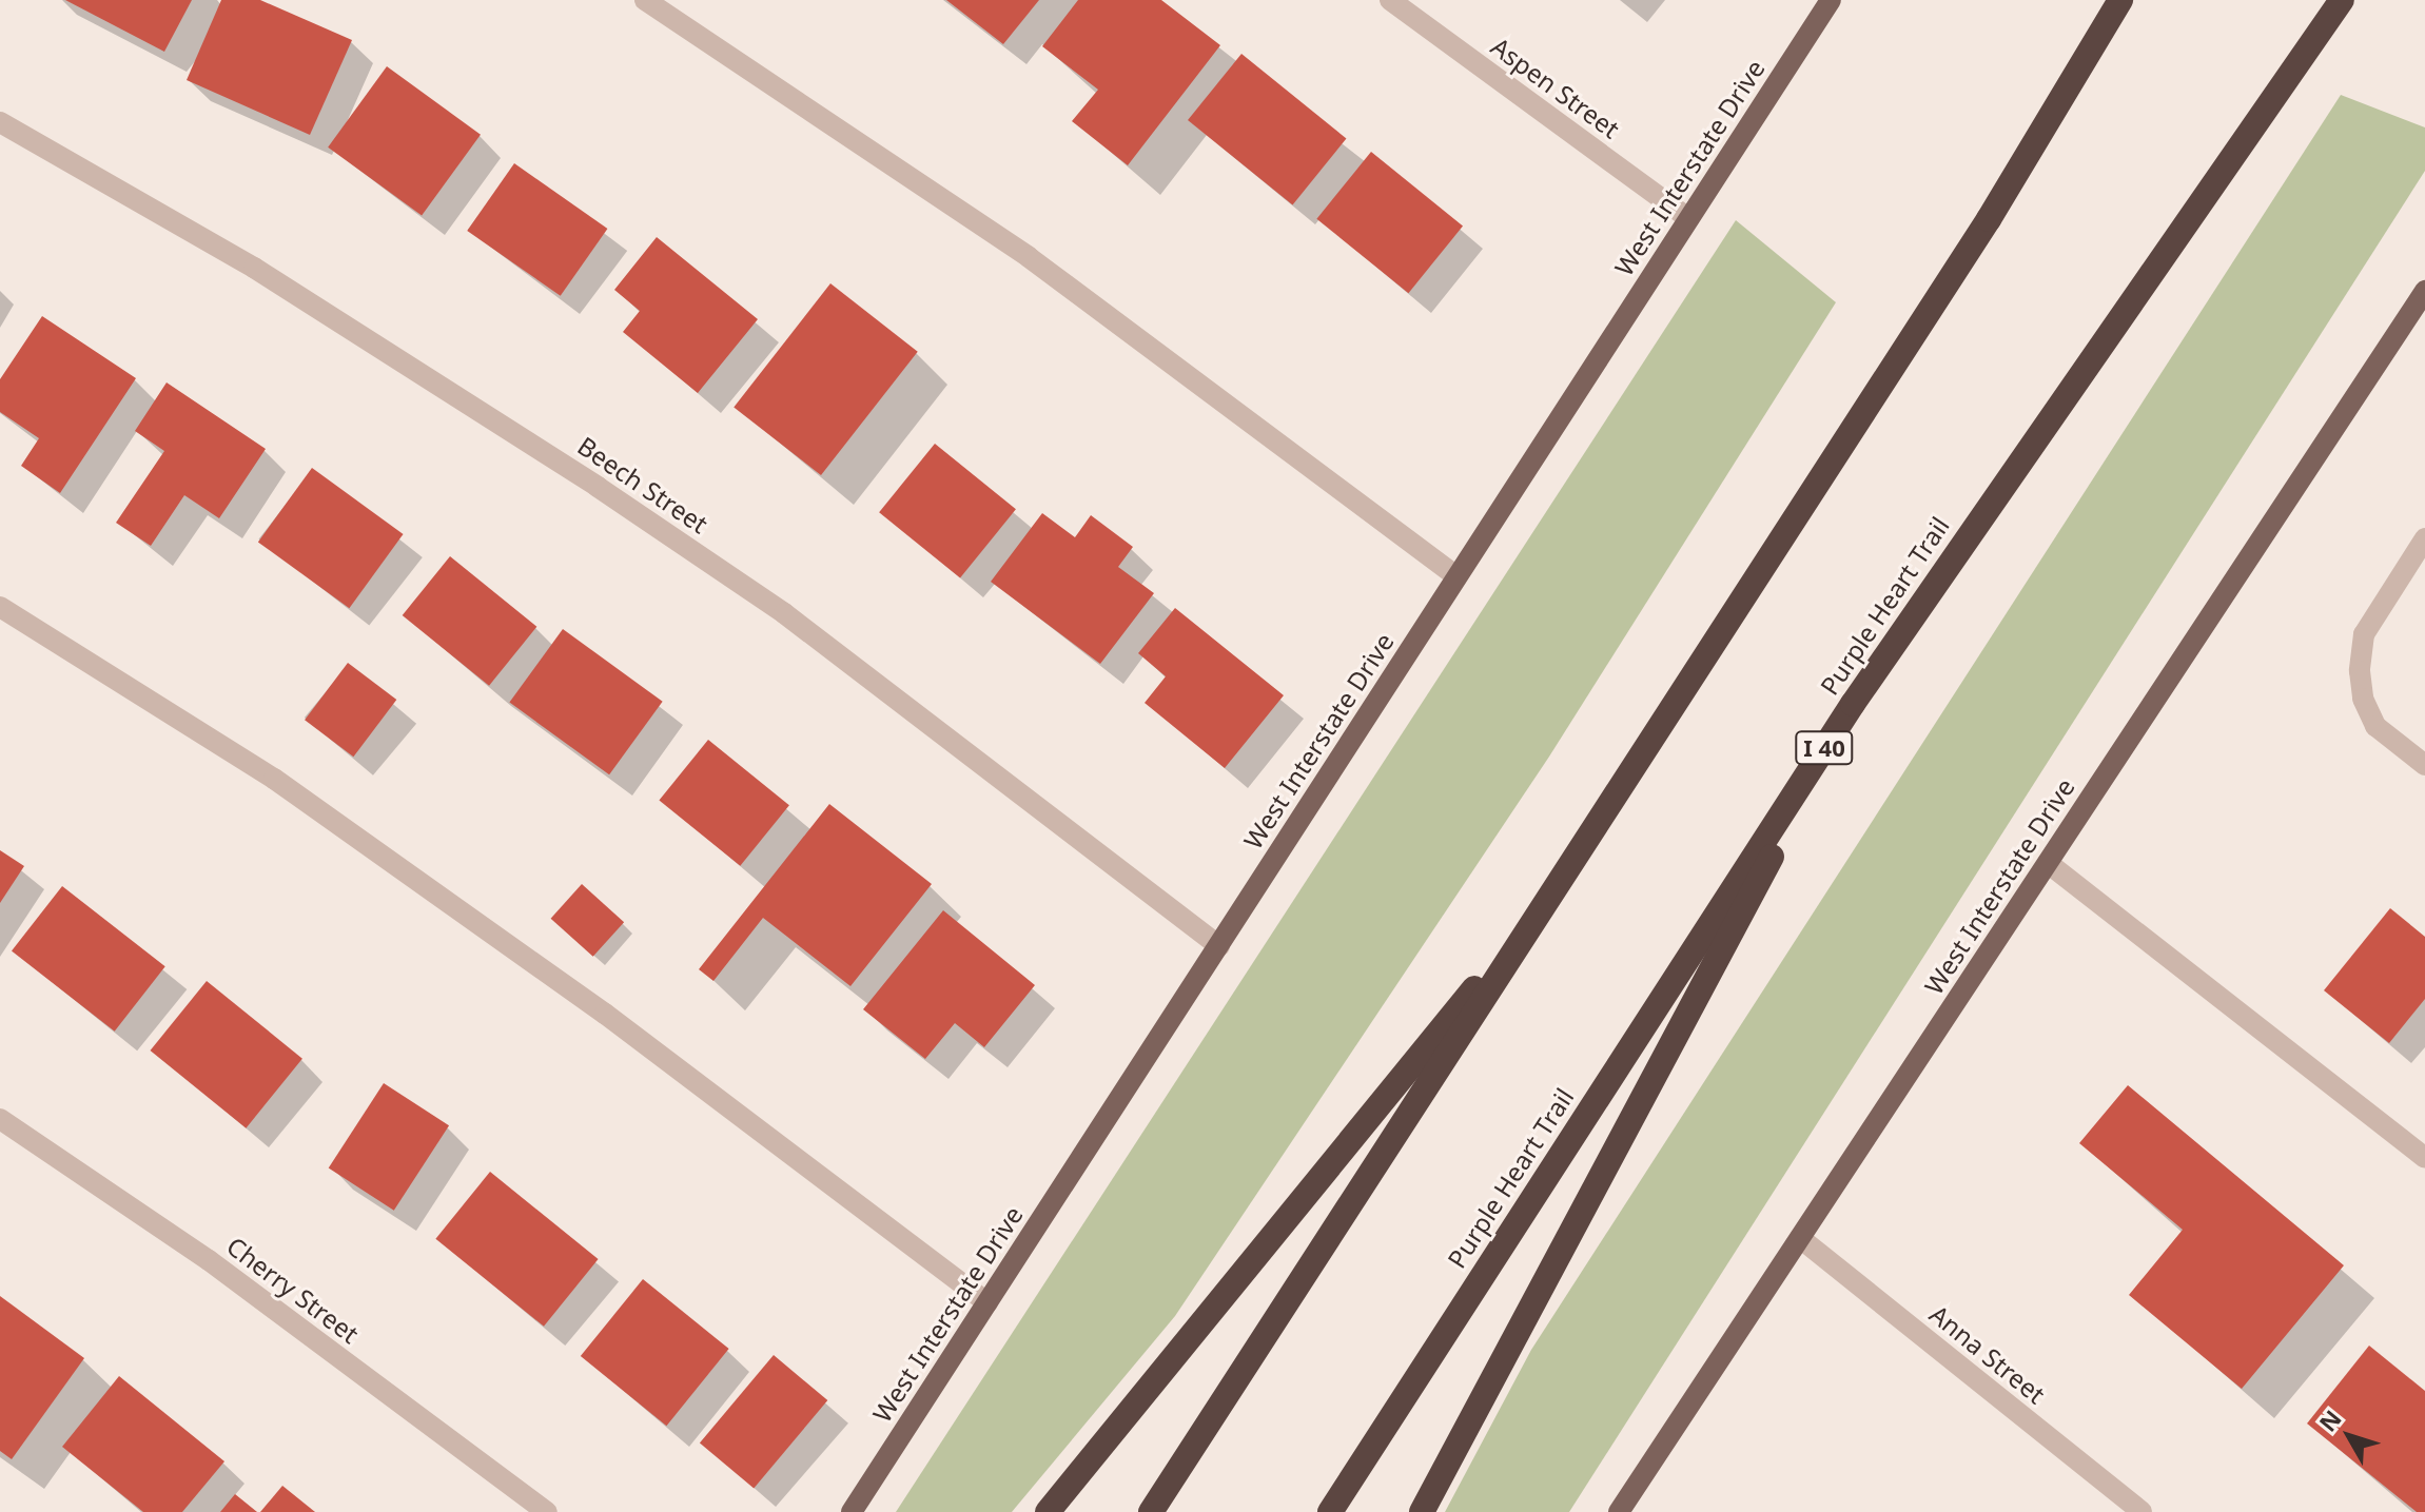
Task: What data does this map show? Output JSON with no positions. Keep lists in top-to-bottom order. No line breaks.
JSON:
{"streets":{"highway":["Purple Heart Trail","I 40"],"main road":["West Interstate Drive"],"street":["Aspen Street","Beech Street","Cherry Street","Anna Street"]},"crossings":[["Aspen Street","West Interstate Drive"],["West Interstate Drive","Beech Street"],["West Interstate Drive","Anna Street"]],"north":"top left"}
